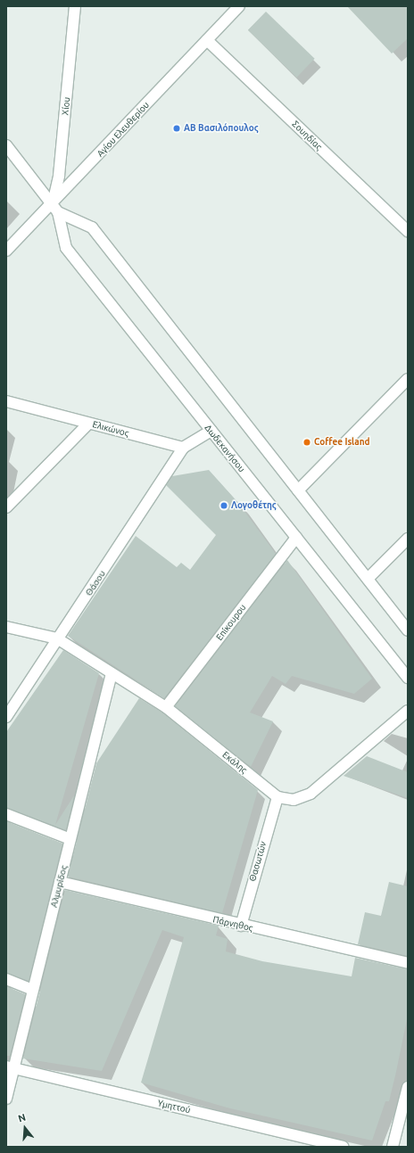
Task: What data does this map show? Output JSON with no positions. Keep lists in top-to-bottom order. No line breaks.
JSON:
{"streets":{"street":["Χίου","Αγίου Ελευθερίου","Σουηδίας","Ελικώνος","Δωδεκανήσου","Θάσου","Επίκουρου","Εκάλης","Θασωτών","Αλμυρίδος","Πάρνηθος","Υμηττού"]},"crossings":[["Χίου","Αγίου Ελευθερίου"],["Χίου","Δωδεκανήσου"],["Αγίου Ελευθερίου","Σουηδίας"],["Αγίου Ελευθερίου","Δωδεκανήσου"],["Ελικώνος","Θάσου"],["Δωδεκανήσου","Επίκουρου"],["Θάσου","Εκάλης"],["Επίκουρου","Εκάλης"],["Εκάλης","Θασωτών"],["Εκάλης","Αλμυρίδος"],["Θασωτών","Πάρνηθος"],["Αλμυρίδος","Πάρνηθος"],["Αλμυρίδος","Υμηττού"]],"places":["ΑΒ Βασιλόπουλος","Coffee Island","Λογοθέτης"],"north":"top"}
